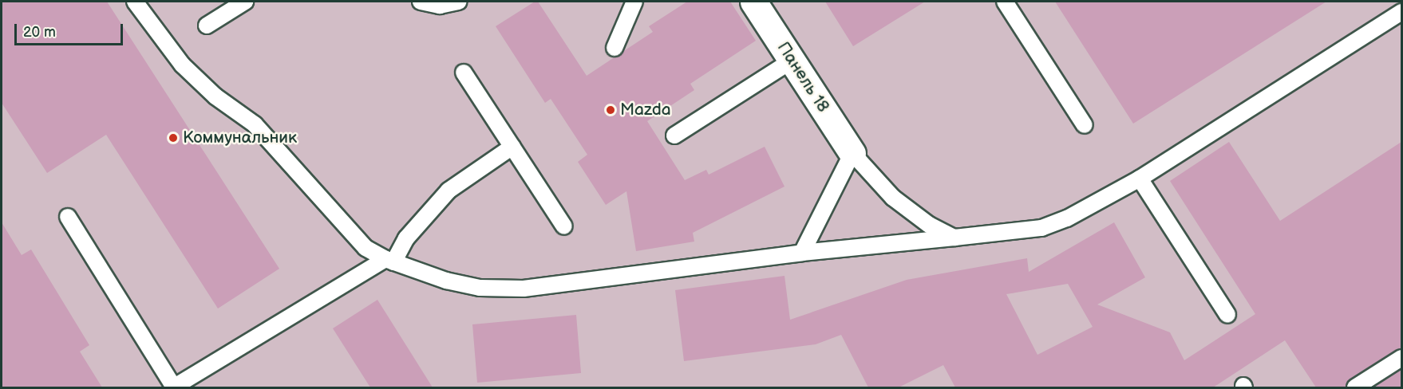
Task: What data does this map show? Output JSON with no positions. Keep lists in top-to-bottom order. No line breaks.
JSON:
{"streets":{"street":["Панель 18"]},"places":["Mazda","Коммунальник"],"scale_bar":"20 m"}
